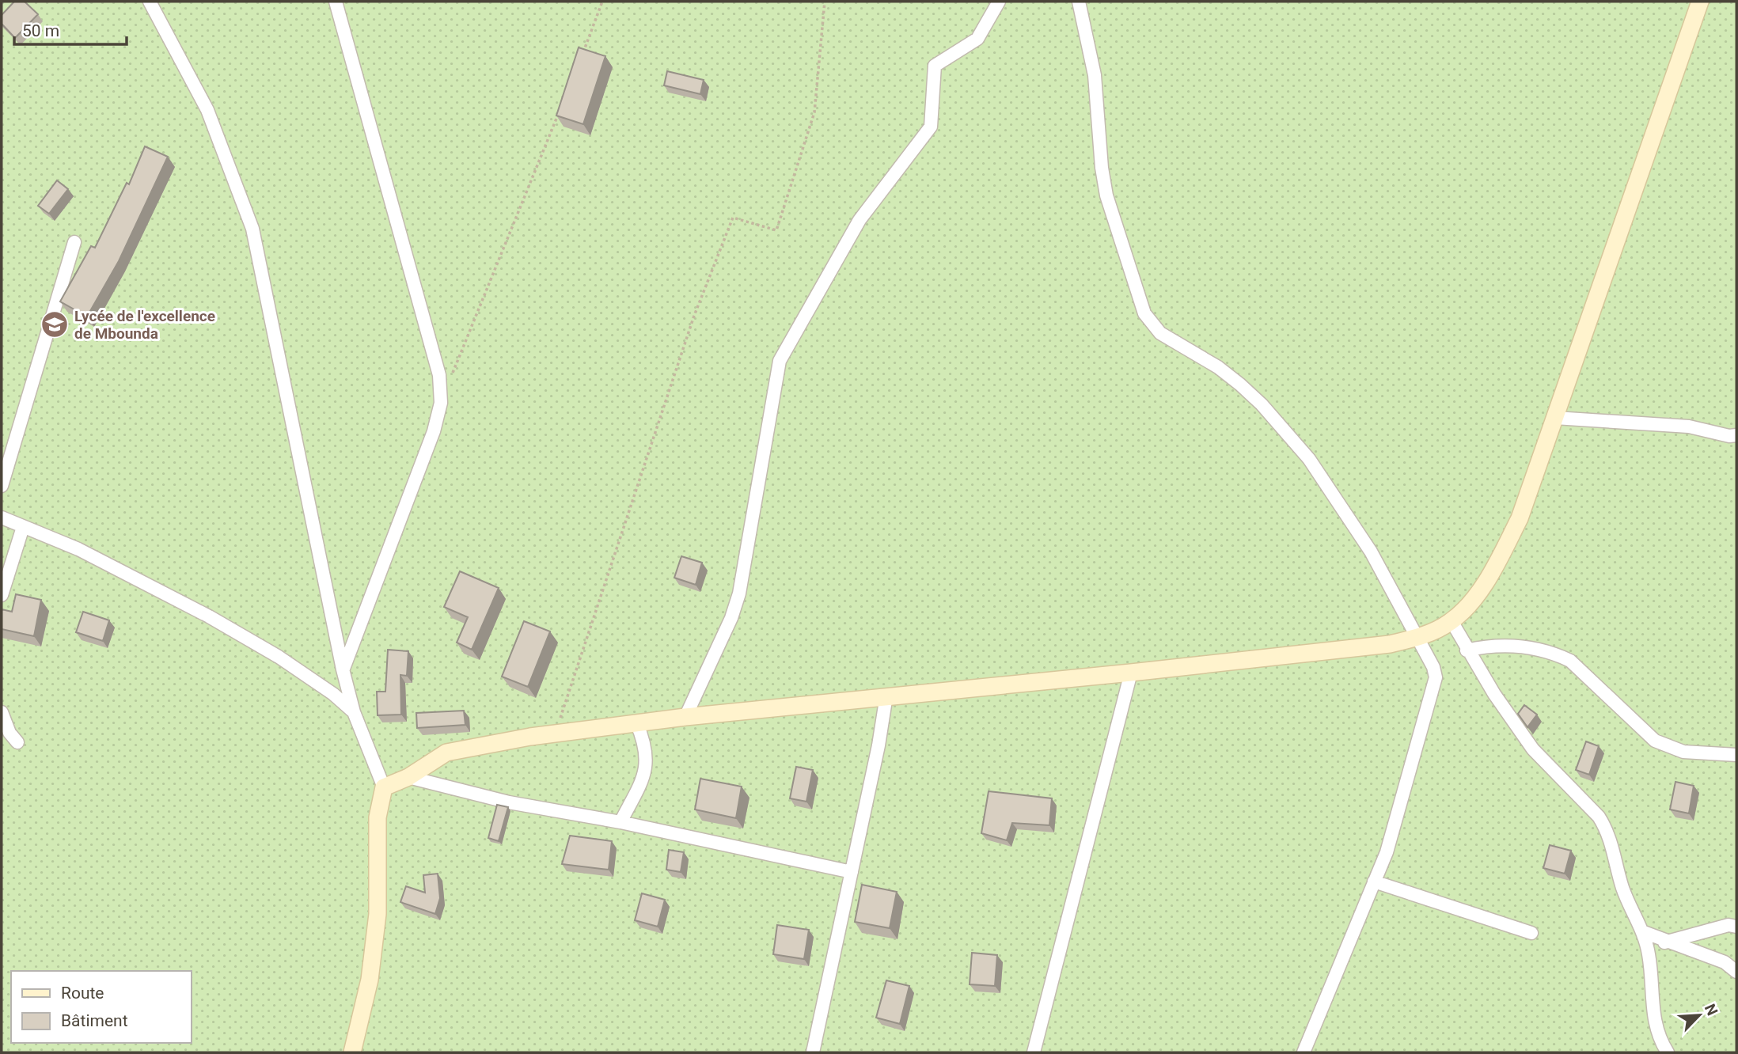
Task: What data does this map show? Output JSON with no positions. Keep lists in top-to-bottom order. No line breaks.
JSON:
{"places":{"school or university":["Lycée de l'excellence de Mbounda"]},"legend":["Route","Bâtiment"],"scale_bar":"50 m","north":"top right"}
